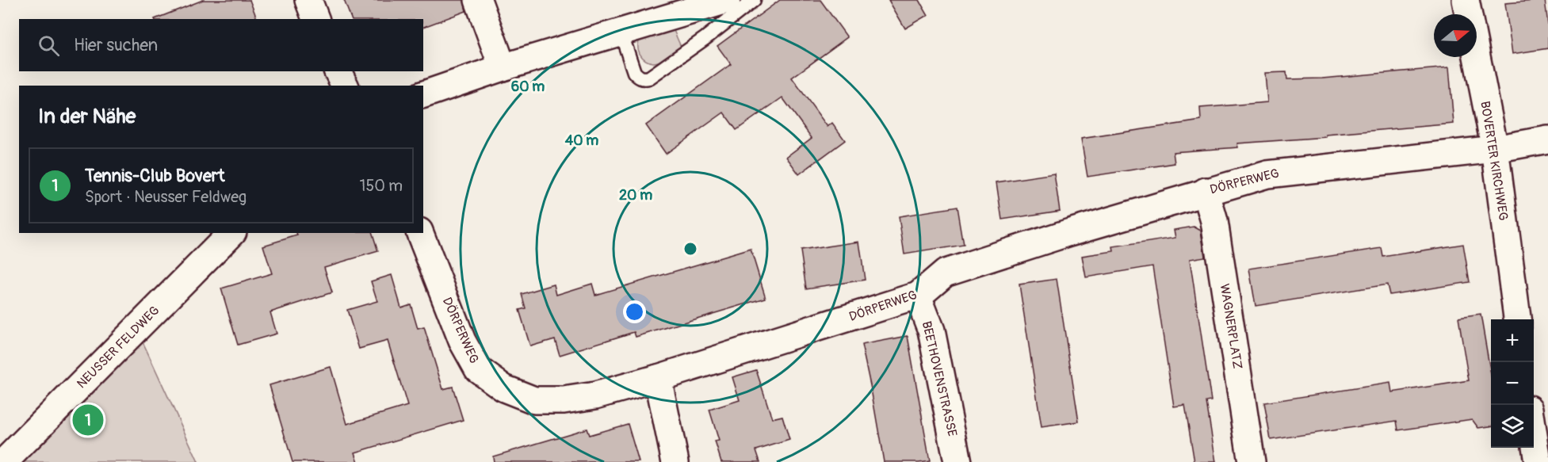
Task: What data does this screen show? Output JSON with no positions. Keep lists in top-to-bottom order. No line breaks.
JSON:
{"streets":{"street":["BOVERTER KIRCHWEG","DÖRPERWEG","WAGNERPLATZ","NEUSSER FELDWEG","BEETHOVENSTRASSE"]},"crossings":[["BOVERTER KIRCHWEG","DÖRPERWEG"],["DÖRPERWEG","WAGNERPLATZ"],["DÖRPERWEG","BEETHOVENSTRASSE"]],"north":"right","page":{"search":"Hier suchen","heading":"In der Nähe","list":[{"mark":"1","name":"Tennis-Club Bovert","note":"Sport · Neusser Feldweg","value":"150 m"}],"map_buttons":["+","−"],"pins":"1"},"rings":["60 m","40 m","20 m"]}
